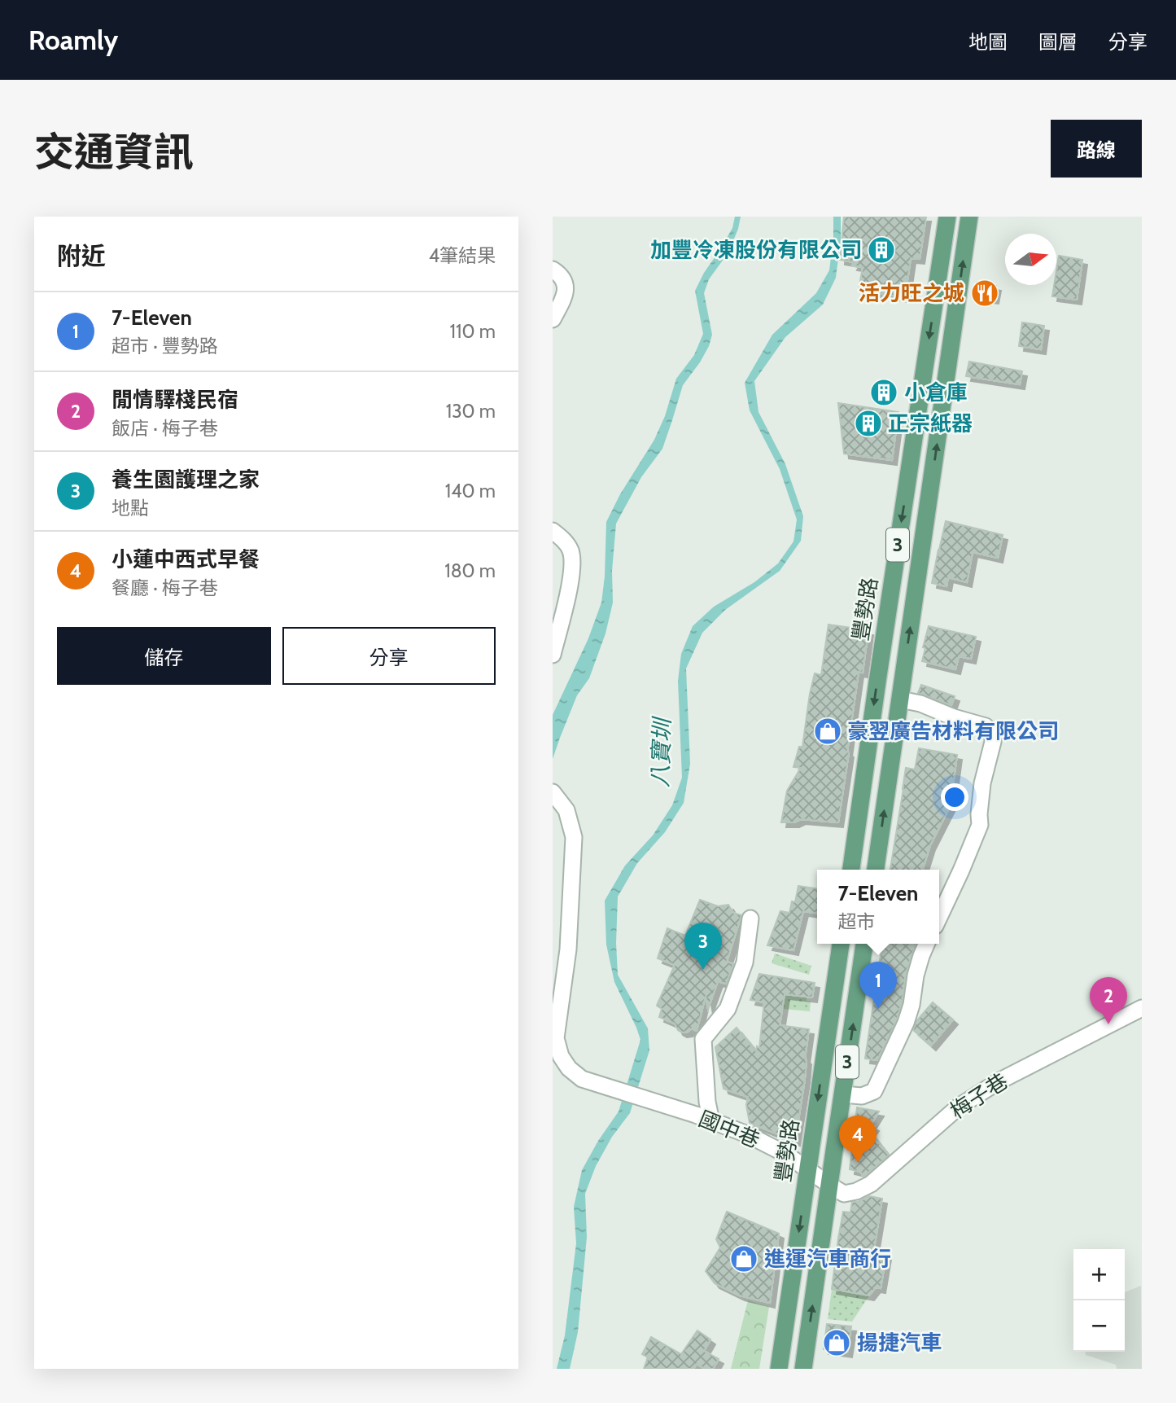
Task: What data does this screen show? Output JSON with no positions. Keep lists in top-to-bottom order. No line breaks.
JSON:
{"streets":{"main road":["3","豐勢路"],"street":["梅子巷","國中巷"]},"crossings":[["3","梅子巷"],["3","國中巷"],["豐勢路","國中巷"],["梅子巷","國中巷"]],"water":["八寶圳"],"places":{"building":["加豐冷凍股份有限公司","小倉庫","正宗紙器"],"restaurant":["活力旺之城"],"shop":["豪翌廣告材料有限公司","進運汽車商行","揚捷汽車"]},"north":"right","page":{"header":"Roamly","nav":["地圖","圖層","分享"],"title":"交通資訊","buttons":["路線",["儲存","分享"]],"heading":["附近","4筆結果"],"list":[{"mark":"1","name":"7-Eleven","note":"超市 · 豐勢路","value":"110 m"},{"mark":"2","name":"閒情驛棧民宿","note":"飯店 · 梅子巷","value":"130 m"},{"mark":"3","name":"養生園護理之家","note":"地點","value":"140 m"},{"mark":"4","name":"小蓮中西式早餐","note":"餐廳 · 梅子巷","value":"180 m"}],"popup":["7-Eleven","超市"],"pins":["3","1","2","4"],"map_buttons":["+","−"]}}
